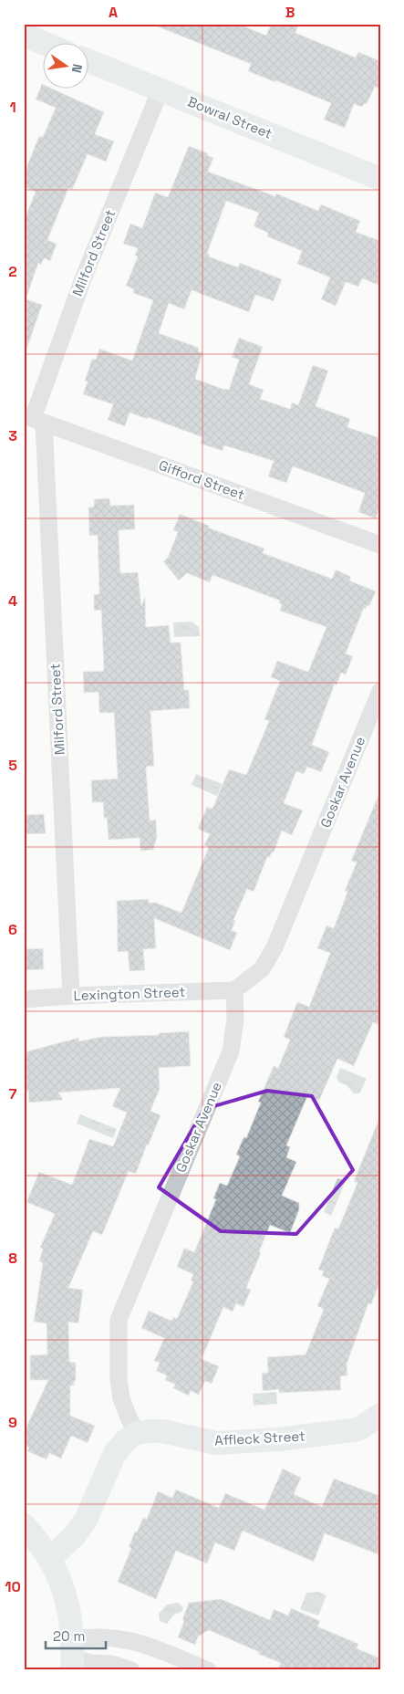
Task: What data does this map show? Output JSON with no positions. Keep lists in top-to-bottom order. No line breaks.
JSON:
{"streets":{"street":["Bowral Street","Milford Street","Gifford Street","Goskar Avenue","Lexington Street","Affleck Street"]},"crossings":[["Bowral Street","Milford Street"],["Milford Street","Gifford Street"],["Milford Street","Lexington Street"],["Goskar Avenue","Lexington Street"],["Goskar Avenue","Affleck Street"]],"scale_bar":"20 m","north":"right","grid":{"columns":["A","B"],"rows":["1","2","3","4","5","6","7","8","9","10"]}}
